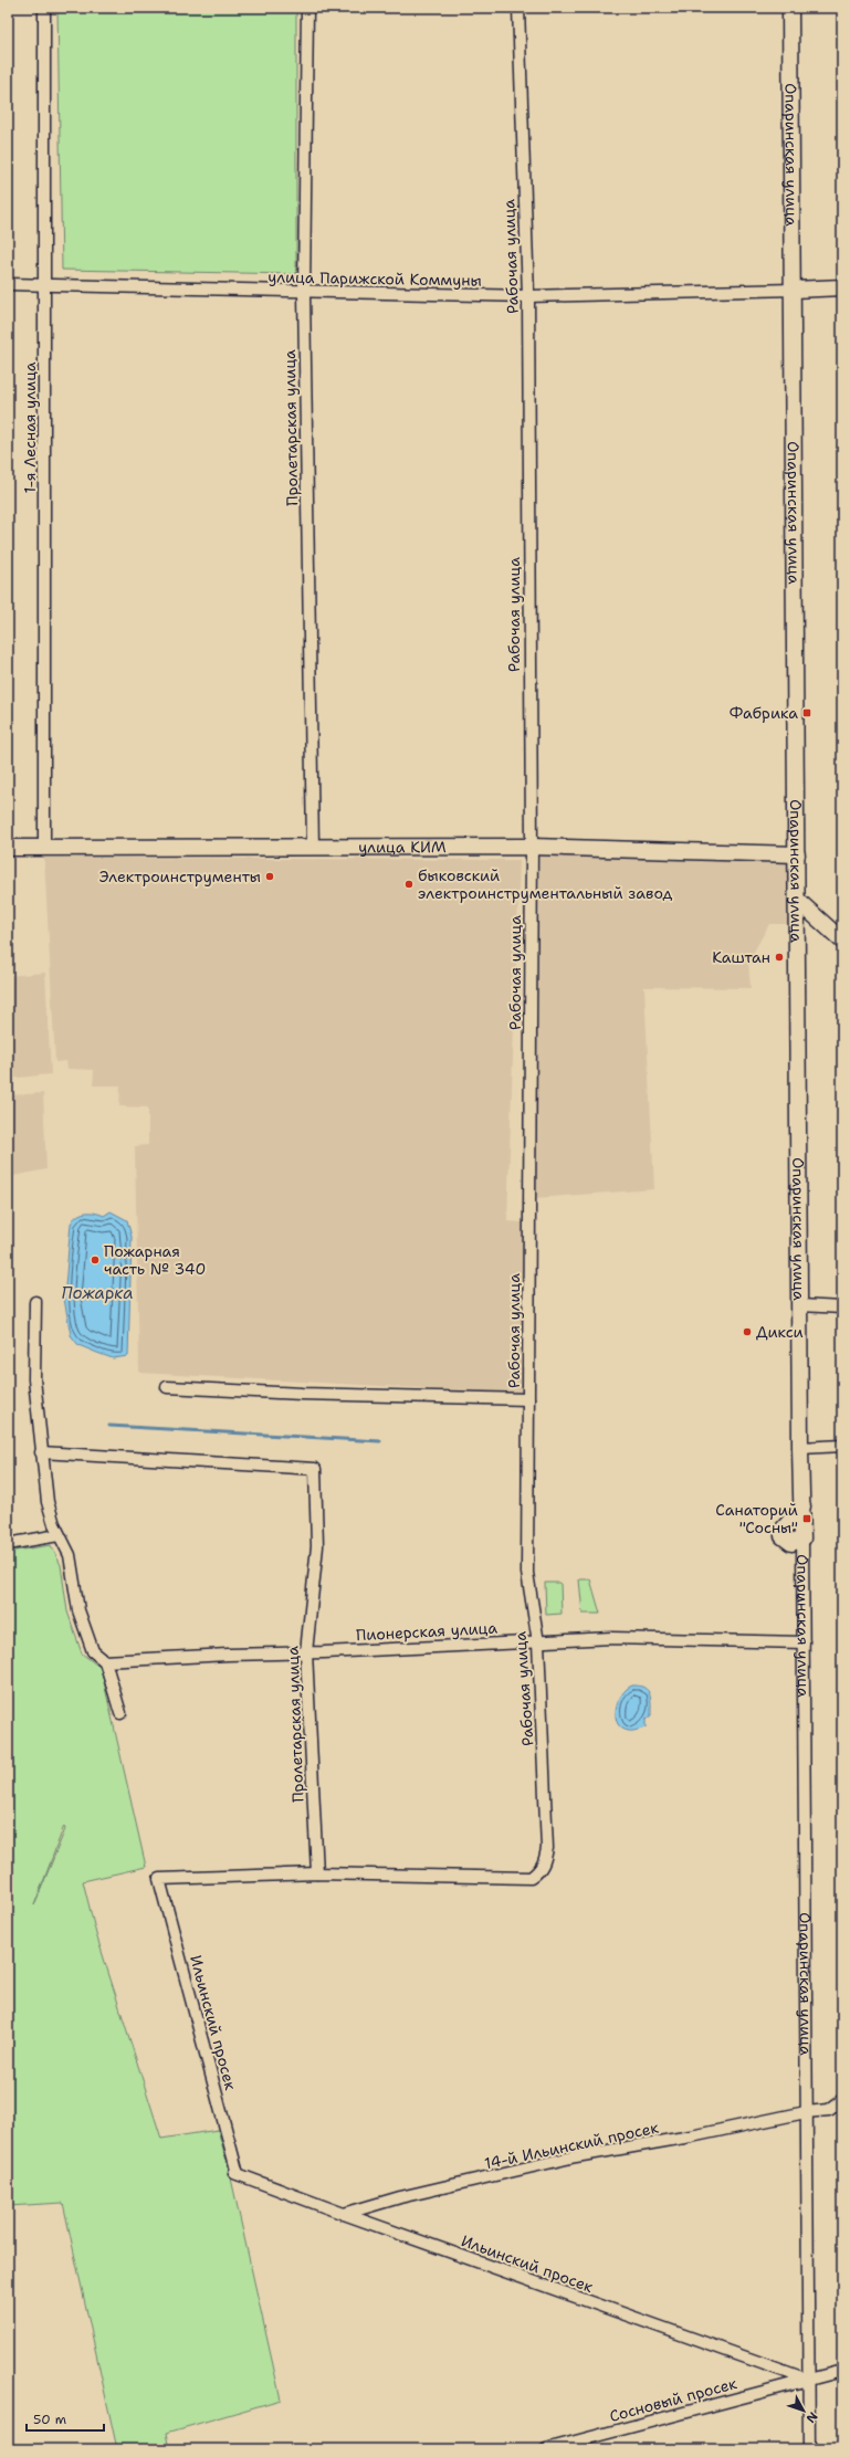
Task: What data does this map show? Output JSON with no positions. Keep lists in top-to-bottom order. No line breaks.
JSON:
{"streets":{"main road":["Опаринская улица","улица КИМ"],"street":["Рабочая улица","улица Парижской Коммуны","1-я Лесная улица","Пролетарская улица","Пионерская улица","Ильинский просек","14-й Ильинский просек","Сосновый просек"]},"crossings":[["Опаринская улица","улица Парижской Коммуны"],["Опаринская улица","улица КИМ"],["Опаринская улица","Пионерская улица"],["Опаринская улица","Ильинский просек"],["Опаринская улица","14-й Ильинский просек"],["Опаринская улица","Сосновый просек"],["Рабочая улица","улица Парижской Коммуны"],["Рабочая улица","Пролетарская улица"],["Рабочая улица","улица КИМ"],["Рабочая улица","Пионерская улица"],["Рабочая улица","Ильинский просек"],["улица Парижской Коммуны","1-я Лесная улица"],["улица Парижской Коммуны","Пролетарская улица"],["1-я Лесная улица","улица КИМ"],["Пролетарская улица","улица КИМ"],["Пролетарская улица","Пионерская улица"],["Пролетарская улица","Ильинский просек"],["Ильинский просек","14-й Ильинский просек"],["Ильинский просек","Сосновый просек"]],"water":["Пожарка"],"places":{"transit":["Фабрика","Санаторий \"Сосны\""],"other":["Электроинструменты","быковский электроинструментальный завод","Каштан","Пожарная часть № 340","Дикси"]},"scale_bar":"50 m","north":"bottom right"}
